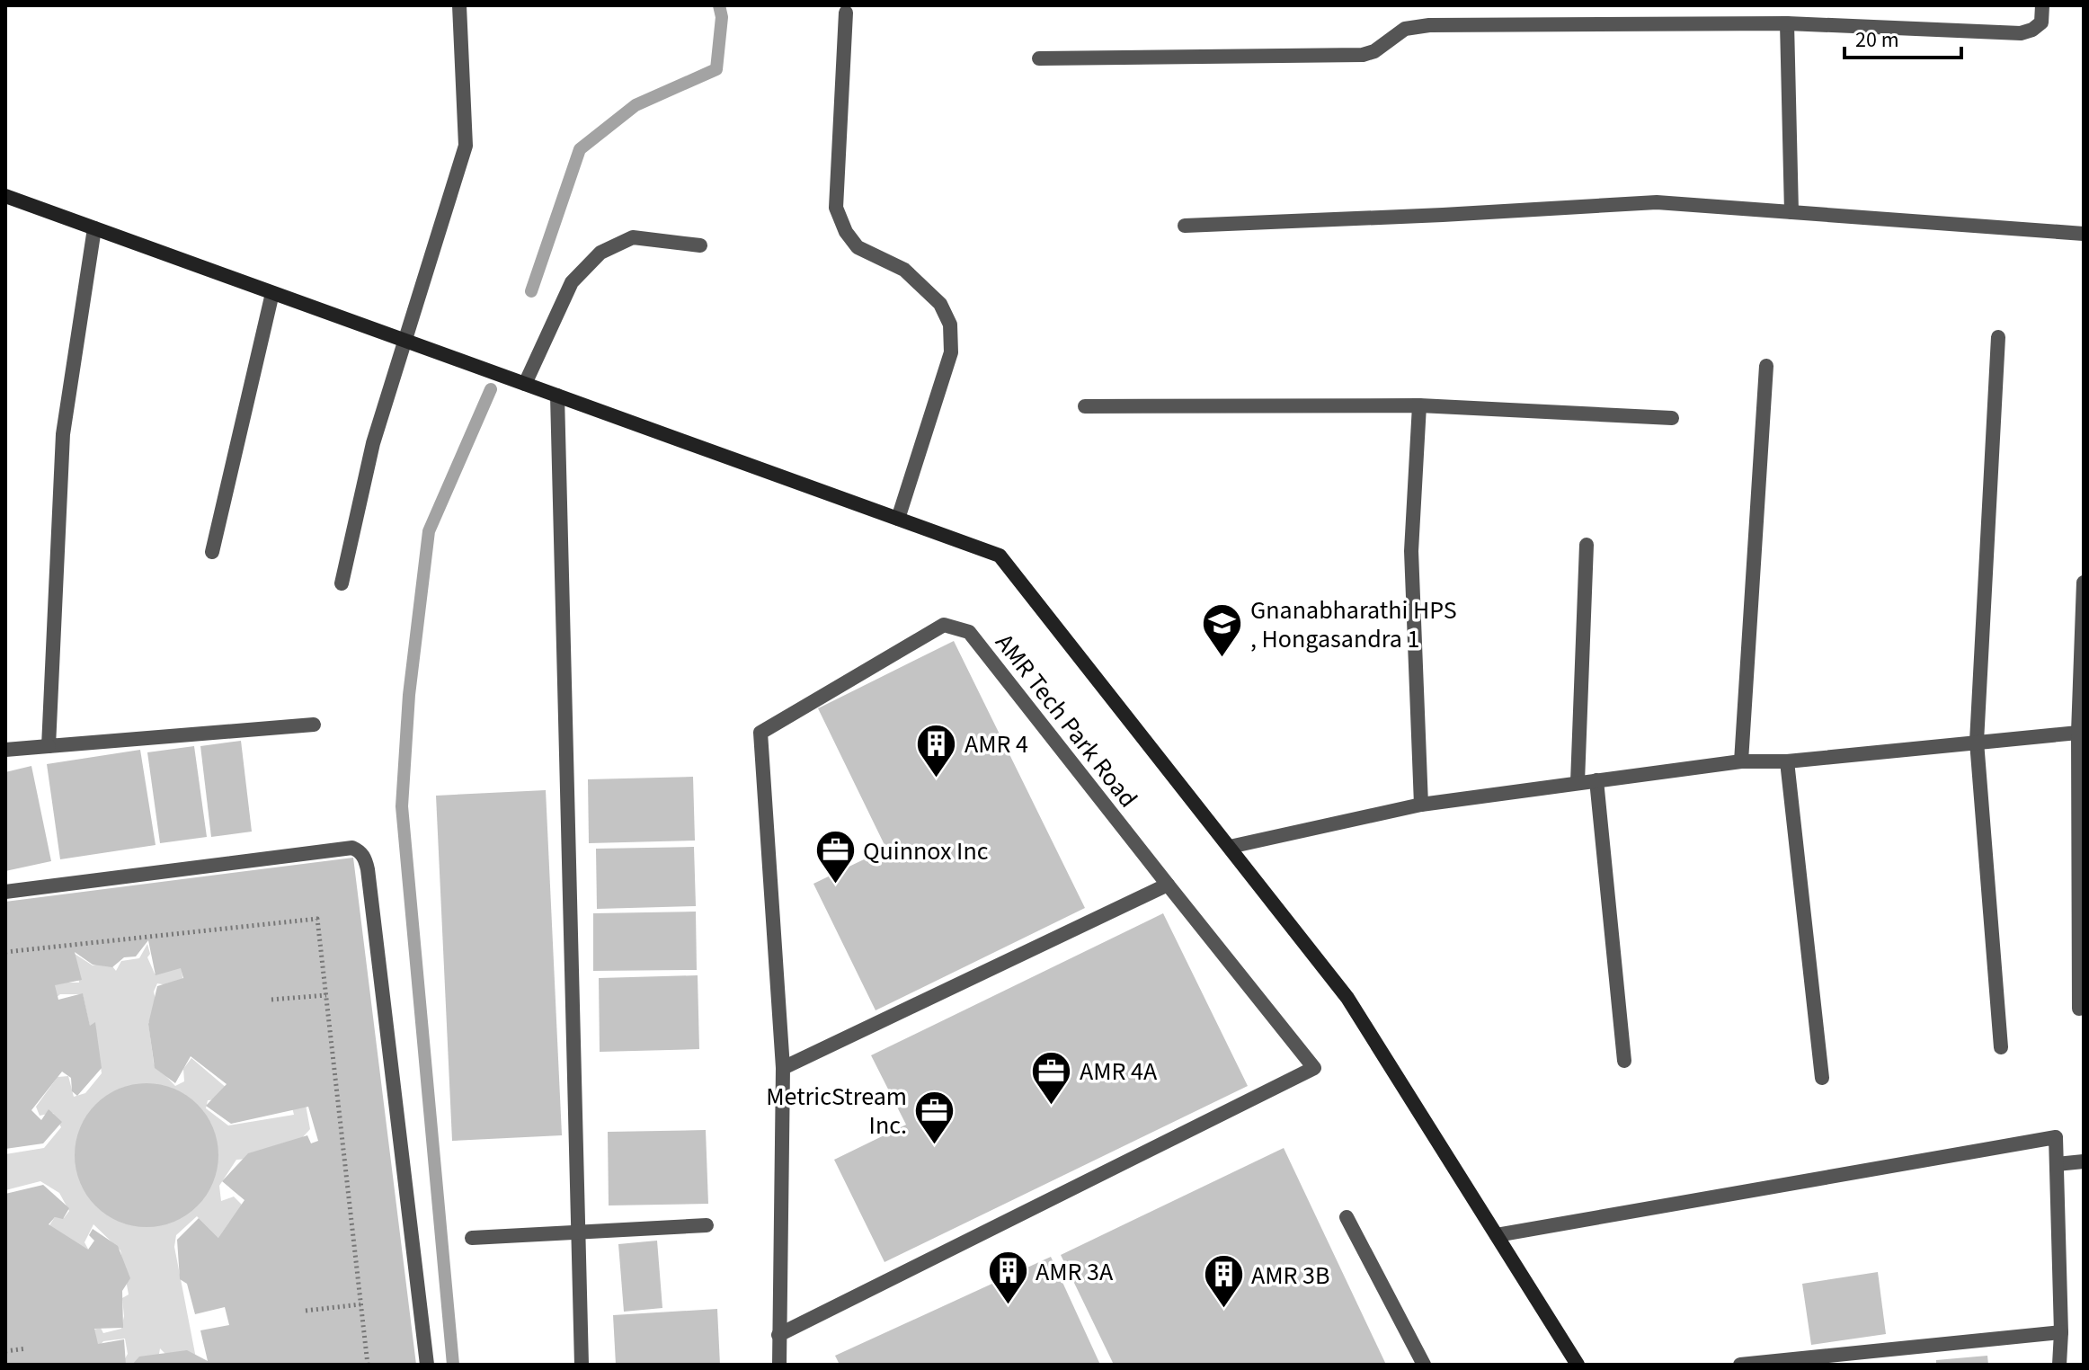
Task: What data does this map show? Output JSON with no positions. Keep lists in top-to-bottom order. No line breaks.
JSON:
{"streets":{"street":["AMR Tech Park Road"]},"places":{"school or university":["Gnanabharathi HPS , Hongasandra 1"],"building":["AMR 4","AMR 3A","AMR 3B"],"office":["Quinnox Inc","AMR 4A","MetricStream Inc."]},"scale_bar":"20 m"}
